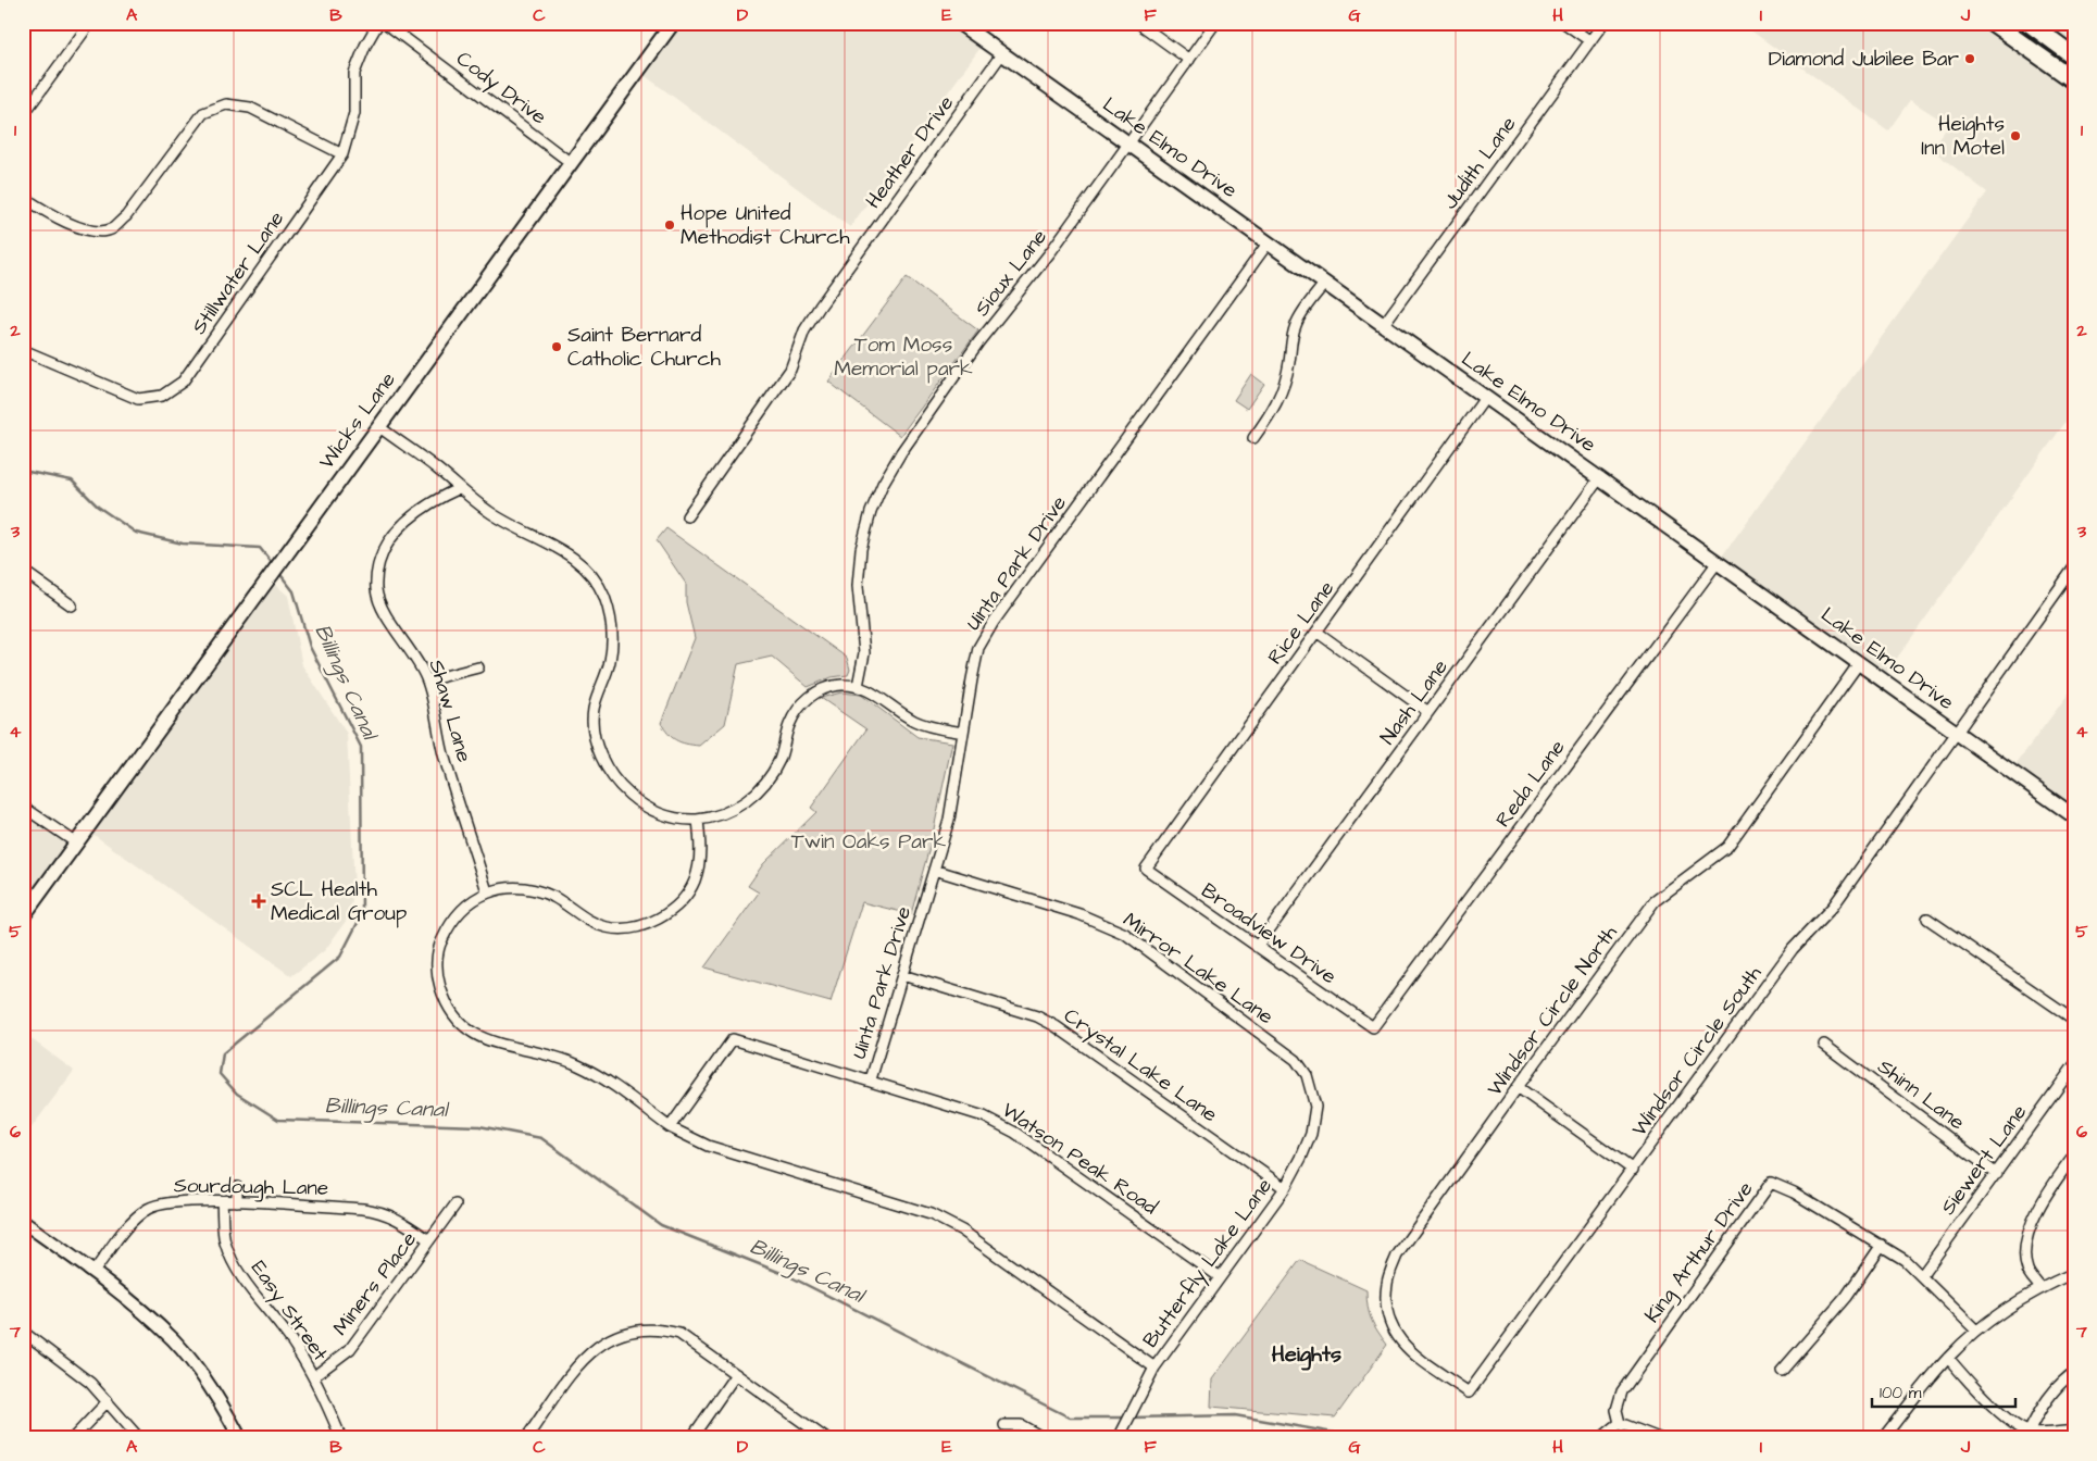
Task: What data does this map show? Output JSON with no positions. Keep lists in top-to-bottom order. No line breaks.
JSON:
{"streets":{"main road":["Lake Elmo Drive","Wicks Lane"],"street":["Cody Drive","Heather Drive","Judith Lane","Stillwater Lane","Sioux Lane","Uinta Park Drive","Rice Lane","Nash Lane","Shaw Lane","Reda Lane","Broadview Drive","Mirror Lake Lane","Windsor Circle North","Windsor Circle South","Crystal Lake Lane","Shinn Lane","Watson Peak Road","Siewert Lane","Sourdough Lane","King Arthur Drive","Butterfly Lake Lane","Miners Place","Easy Street"]},"crossings":[["Cody Drive","Wicks Lane"],["Lake Elmo Drive","Heather Drive"],["Lake Elmo Drive","Judith Lane"],["Lake Elmo Drive","Sioux Lane"],["Lake Elmo Drive","Uinta Park Drive"],["Lake Elmo Drive","Rice Lane"],["Lake Elmo Drive","Nash Lane"],["Lake Elmo Drive","Reda Lane"],["Lake Elmo Drive","Windsor Circle North"],["Lake Elmo Drive","Windsor Circle South"],["Uinta Park Drive","Mirror Lake Lane"],["Uinta Park Drive","Crystal Lake Lane"],["Uinta Park Drive","Watson Peak Road"],["Rice Lane","Broadview Drive"],["Nash Lane","Broadview Drive"],["Reda Lane","Broadview Drive"],["Mirror Lake Lane","Butterfly Lake Lane"],["Windsor Circle North","Windsor Circle South"],["Crystal Lake Lane","Butterfly Lake Lane"],["Shinn Lane","Siewert Lane"],["Watson Peak Road","Butterfly Lake Lane"],["Siewert Lane","King Arthur Drive"],["Sourdough Lane","Miners Place"],["Sourdough Lane","Easy Street"],["Miners Place","Easy Street"]],"districts":["Heights"],"water":["Billings Canal"],"parks":["Tom Moss Memorial park","Twin Oaks Park"],"places":{"other":["Diamond Jubilee Bar","Heights Inn Motel","Hope United Methodist Church","Saint Bernard Catholic Church"],"health":["SCL Health Medical Group"]},"scale_bar":"100 m","grid":{"columns":["A","B","C","D","E","F","G","H","I","J"],"rows":["1","2","3","4","5","6","7"]}}
